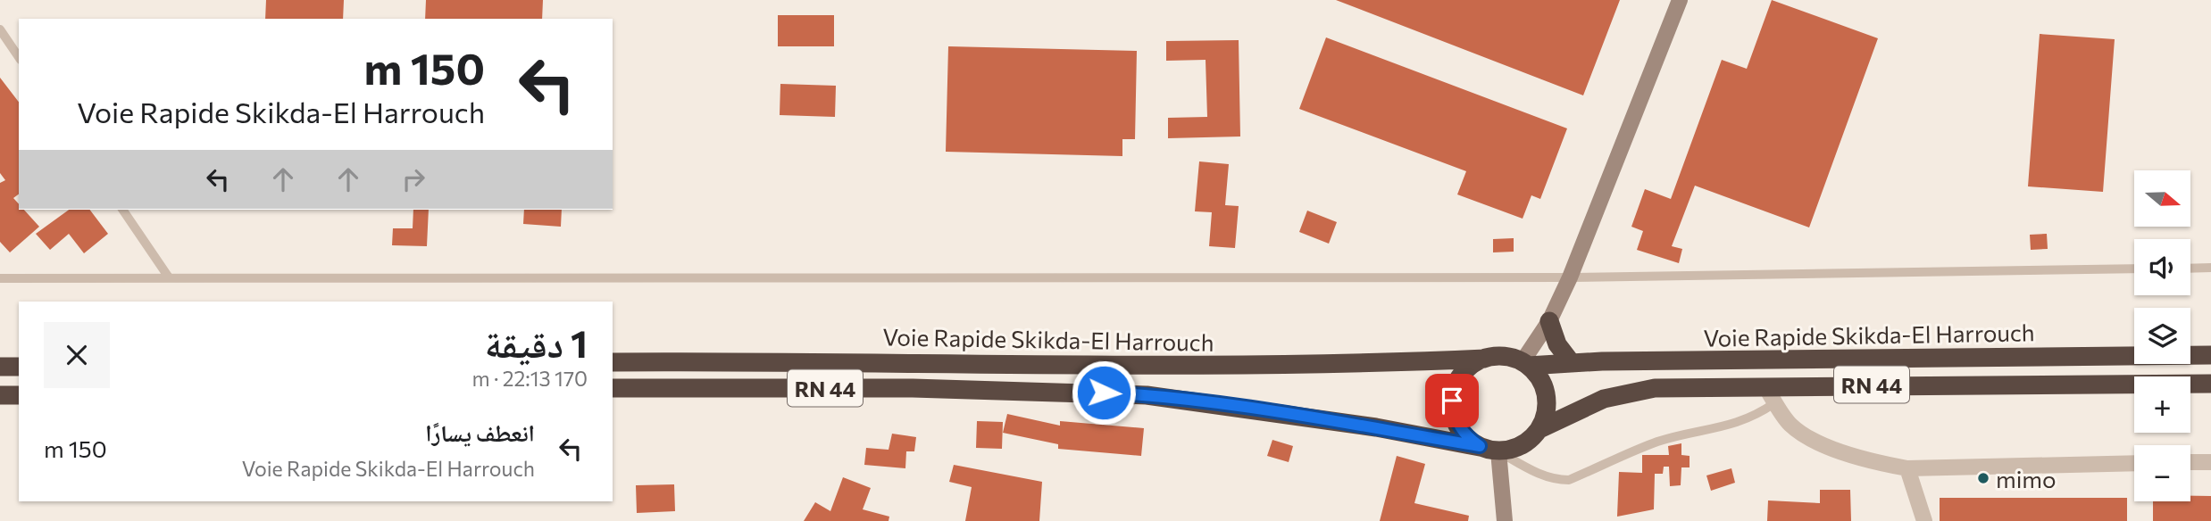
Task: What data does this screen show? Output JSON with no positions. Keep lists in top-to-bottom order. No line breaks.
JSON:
{"streets":{"highway":["Voie Rapide Skikda-El Harrouch","RN 44"]},"crossings":[["Voie Rapide Skikda-El Harrouch","RN 44"]],"places":["mimo"],"north":"right","page":{"turn":["150 m","Voie Rapide Skikda-El Harrouch"],"map_buttons":["+","−"],"heading":["1 دقيقة","170 m · 22:13"],"list":[{"name":"انعطف يسارًا","note":"Voie Rapide Skikda-El Harrouch","value":"150 m"}]}}
